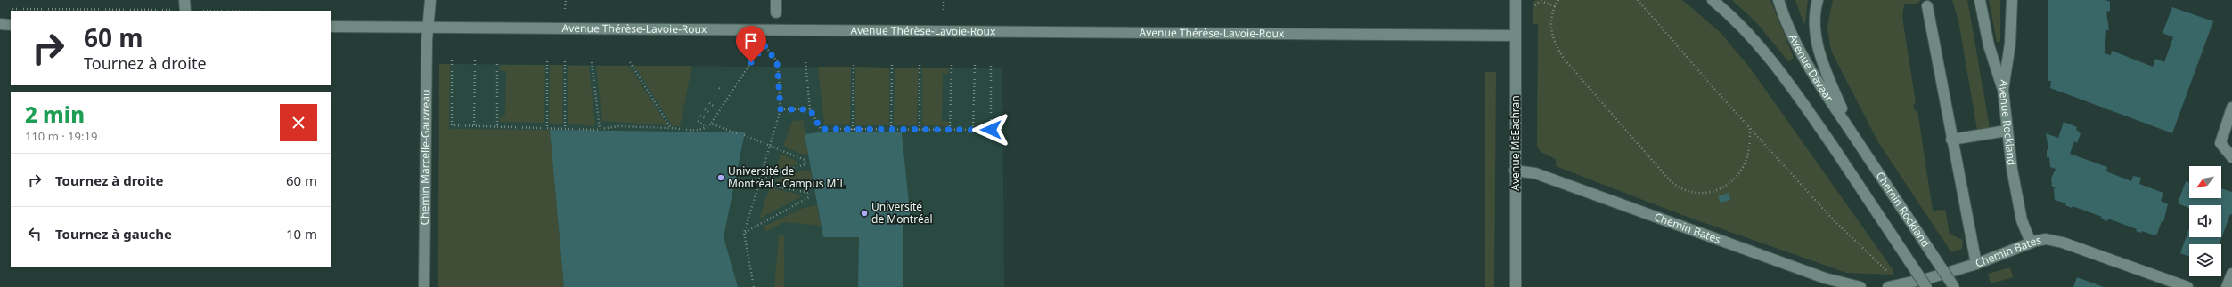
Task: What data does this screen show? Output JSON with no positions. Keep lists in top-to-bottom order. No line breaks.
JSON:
{"streets":{"street":["Avenue Thérèse-Lavoie-Roux","Avenue Davaar","Avenue Rockland","Avenue McEachran","Chemin Marcelle-Gauvreau","Chemin Rockland","Chemin Bates"]},"crossings":[["Avenue Thérèse-Lavoie-Roux","Avenue McEachran"],["Avenue Thérèse-Lavoie-Roux","Chemin Marcelle-Gauvreau"],["Avenue Davaar","Chemin Rockland"],["Avenue Rockland","Chemin Bates"],["Avenue McEachran","Chemin Bates"]],"places":["Université de Montréal - Campus MIL","Université de Montréal"],"north":"bottom left","page":{"turn":["60 m","Tournez à droite"],"heading":["2 min","110 m · 19:19"],"list":[{"name":"Tournez à droite","value":"60 m"},{"name":"Tournez à gauche","value":"10 m"}]}}
